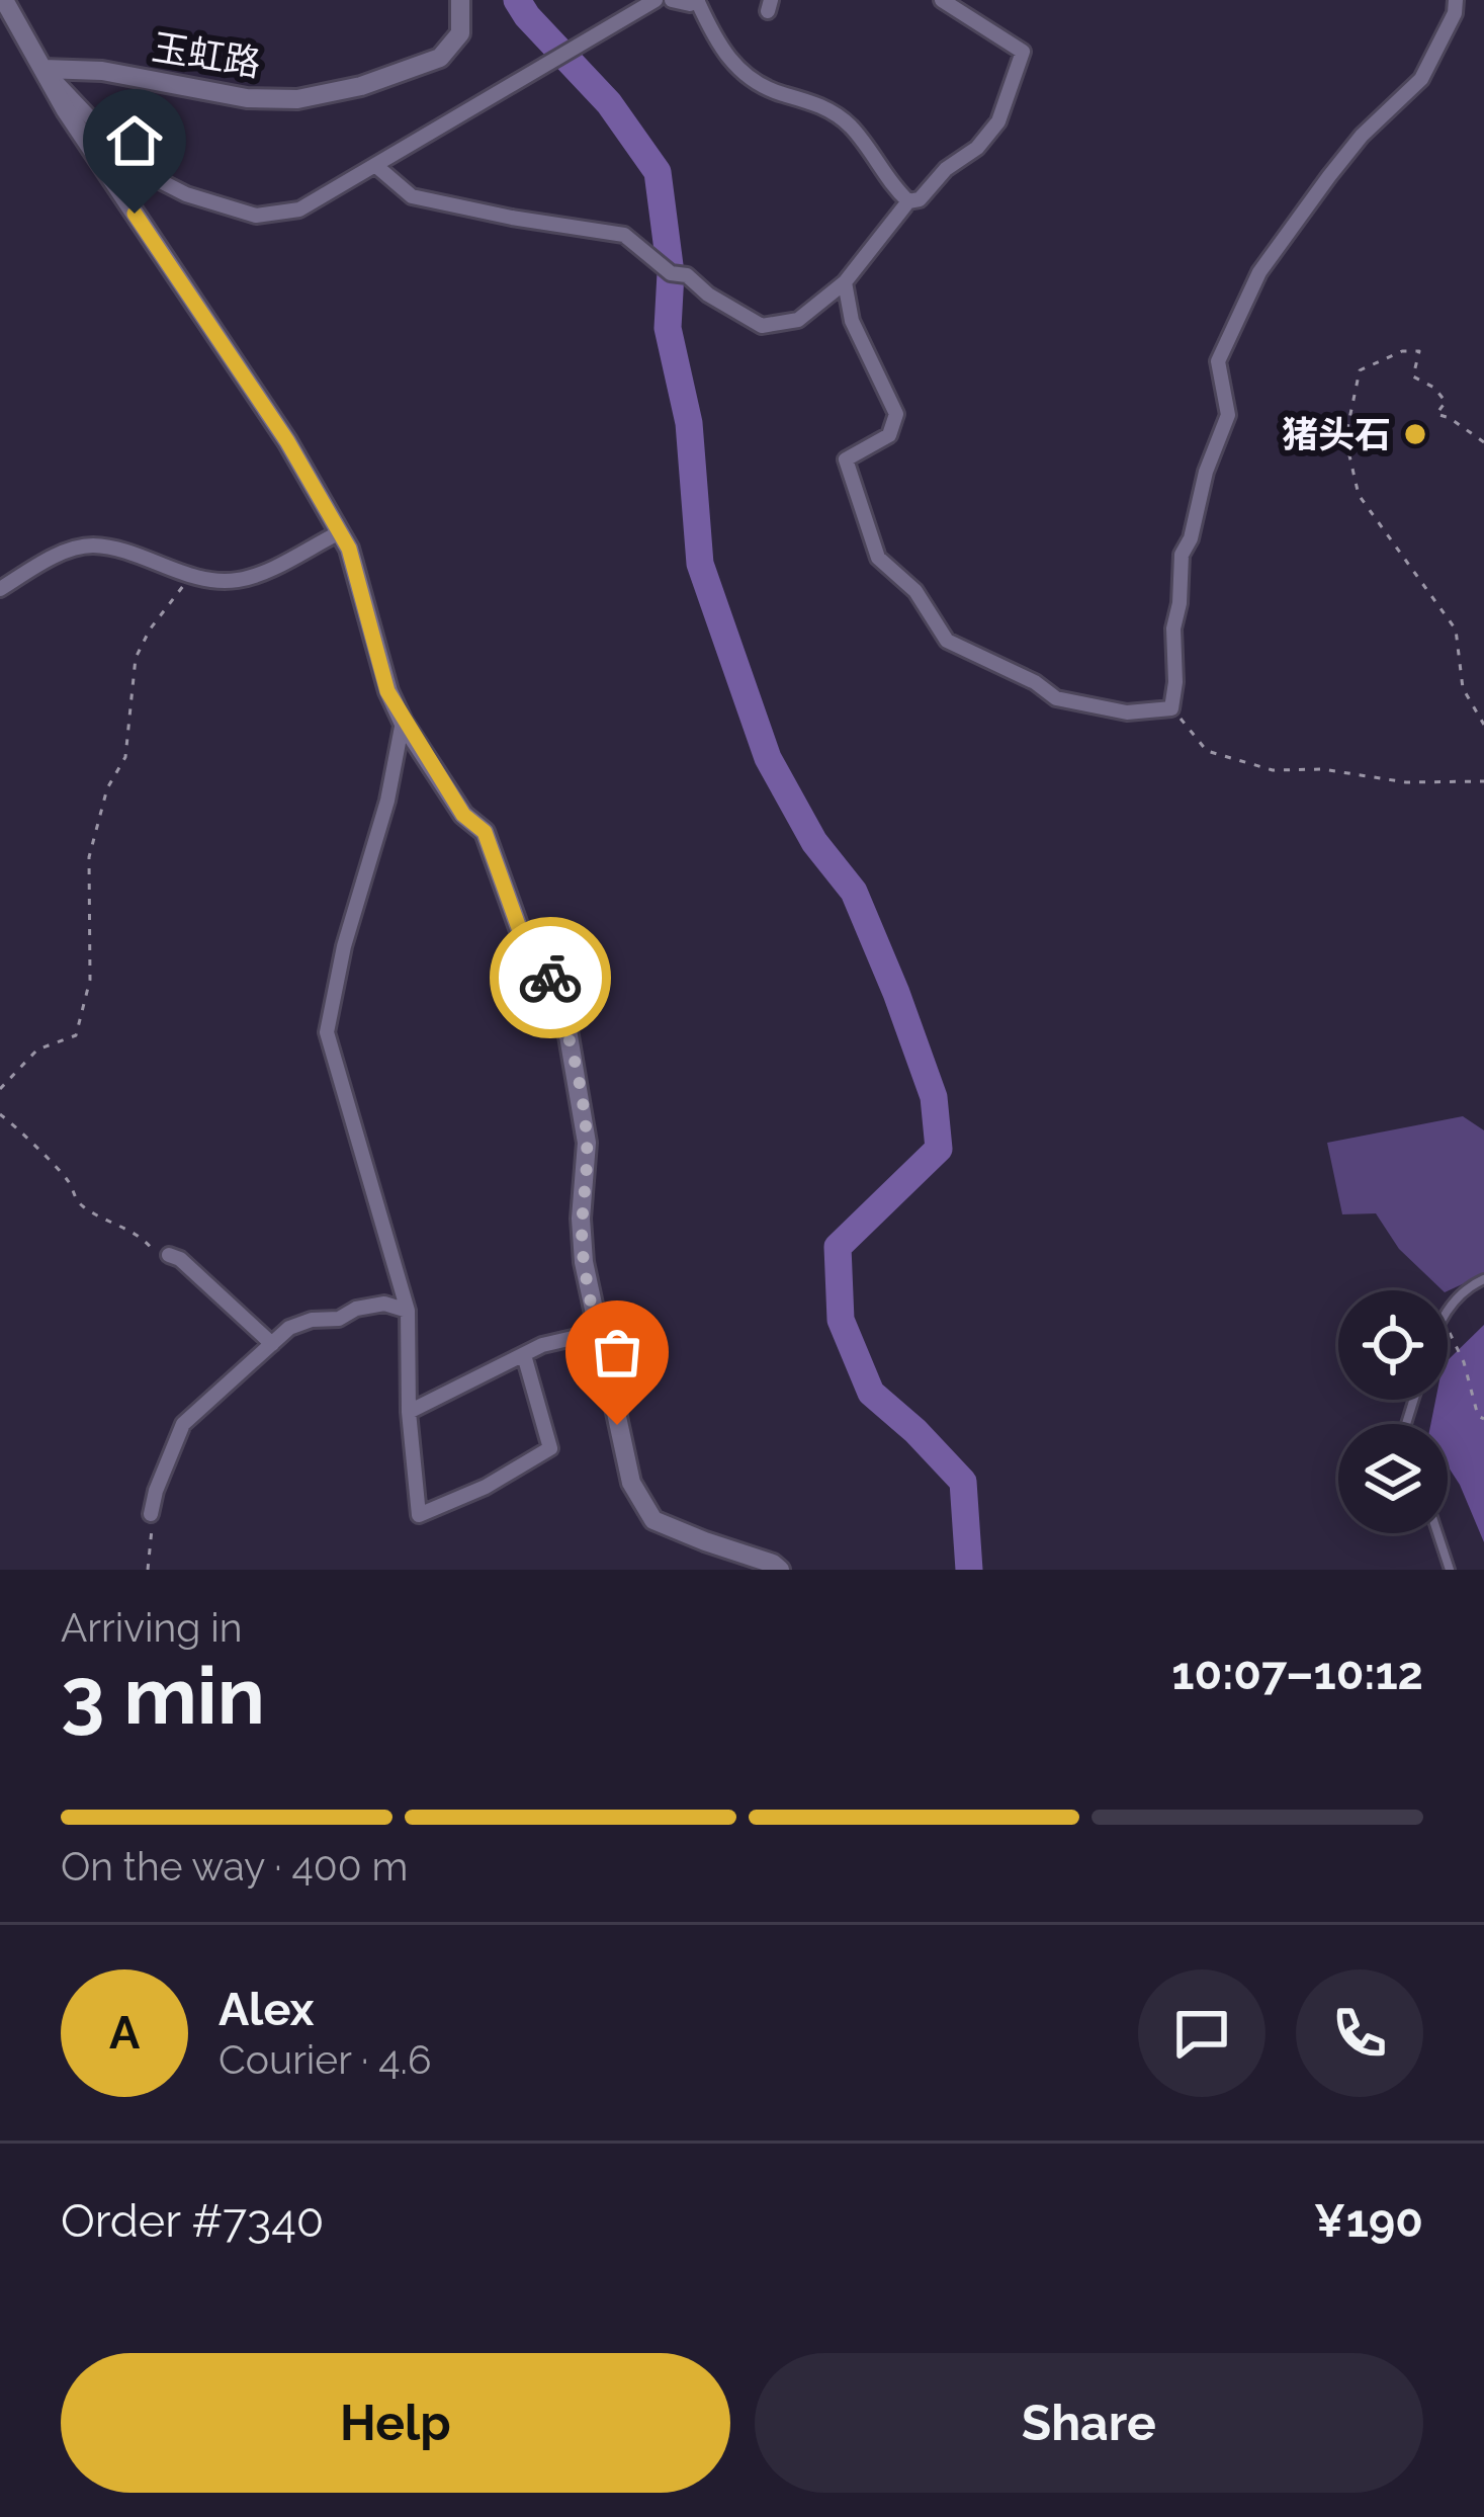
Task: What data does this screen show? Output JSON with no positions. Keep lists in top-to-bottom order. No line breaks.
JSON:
{"streets":{"street":["玉虹路"]},"places":["猪头石"],"page":{"heading":["3 min","Arriving in","10:07–10:12"],"panel":["Alex","Courier · 4.6","Order #7340","¥190"],"bar":"On the way · 400 m","round":"A","buttons":["Help","Share"]}}
